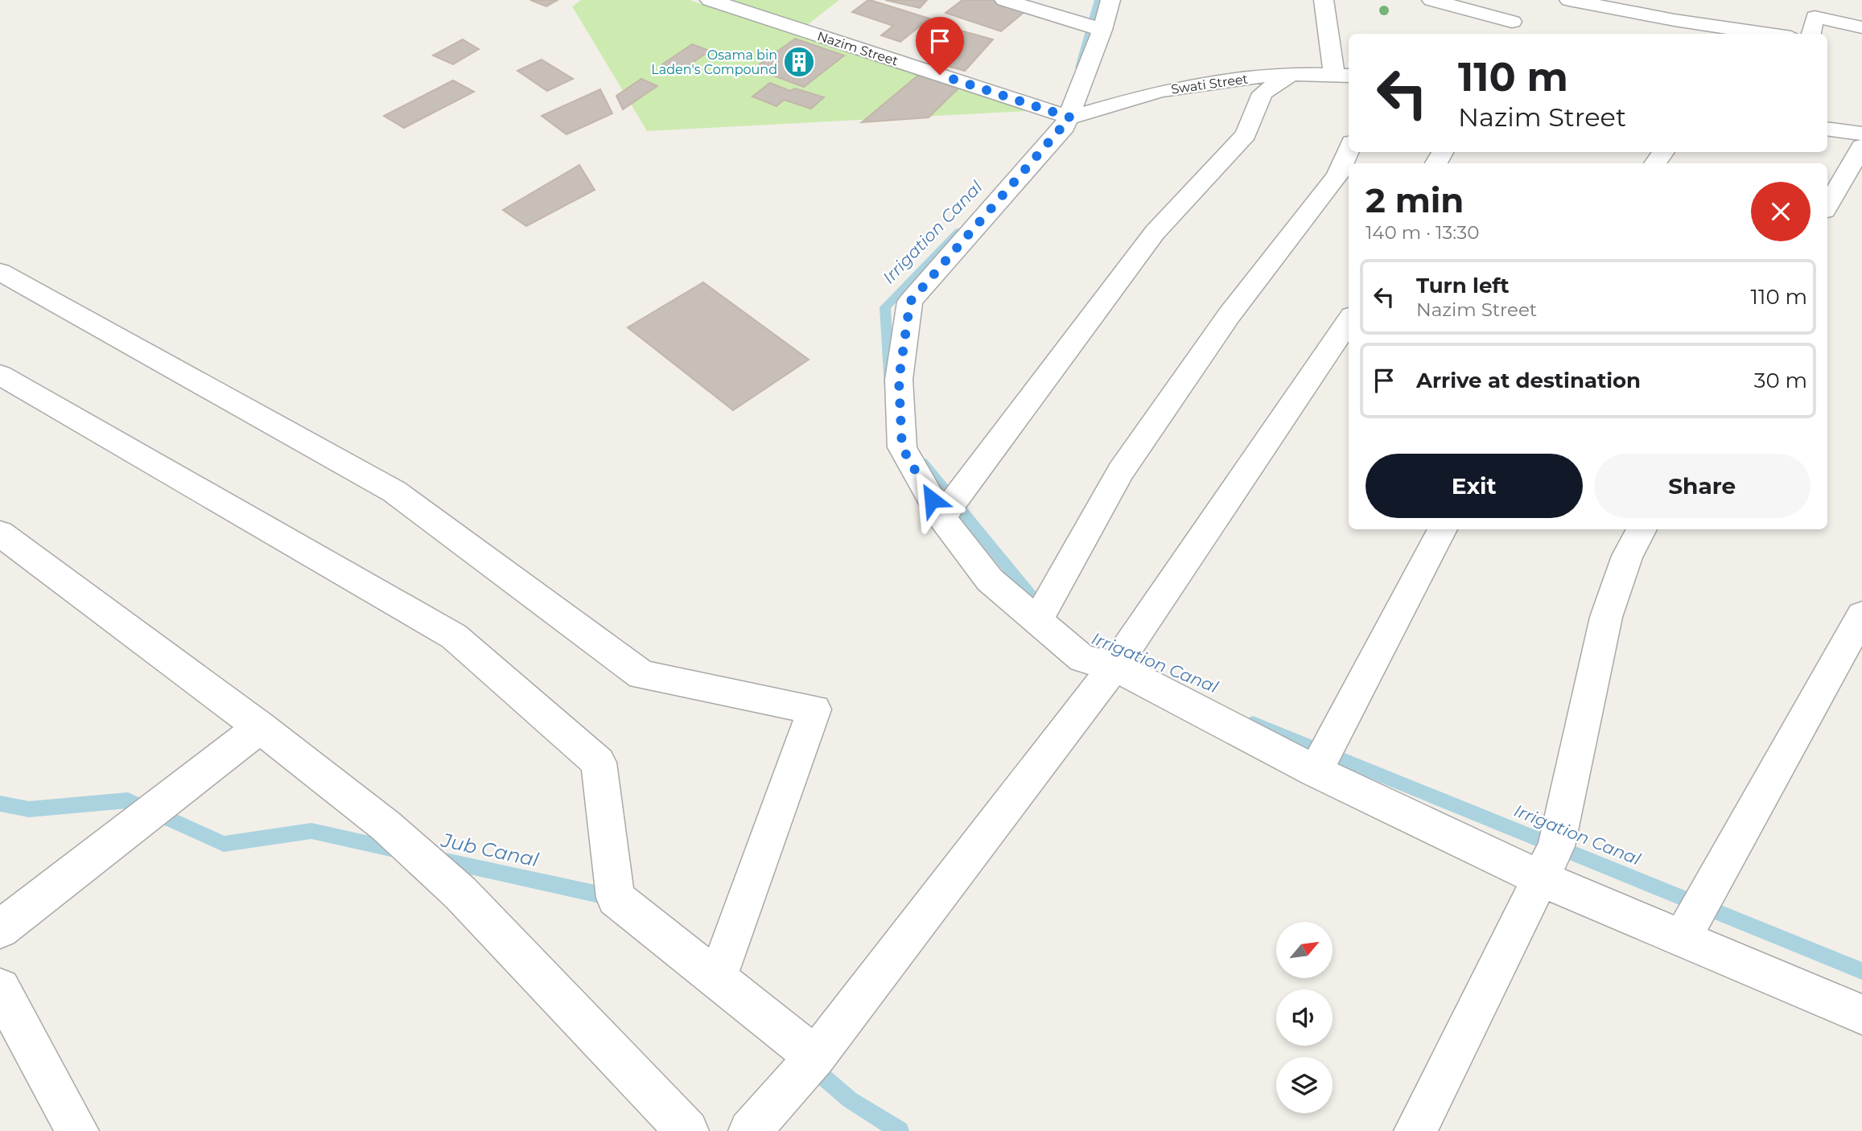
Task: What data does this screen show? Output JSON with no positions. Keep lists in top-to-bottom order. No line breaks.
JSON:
{"streets":{"street":["Nazim Street","Swati Street"]},"crossings":[["Nazim Street","Swati Street"]],"water":["Irrigation Canal","Jub Canal"],"places":{"building":["Osama bin Laden's Compound"]},"north":"top right","page":{"turn":["110 m","Nazim Street"],"heading":["2 min","140 m · 13:30"],"list":[{"name":"Turn left","note":"Nazim Street","value":"110 m"},{"name":"Arrive at destination","value":"30 m"}],"buttons":["Exit","Share"]}}
